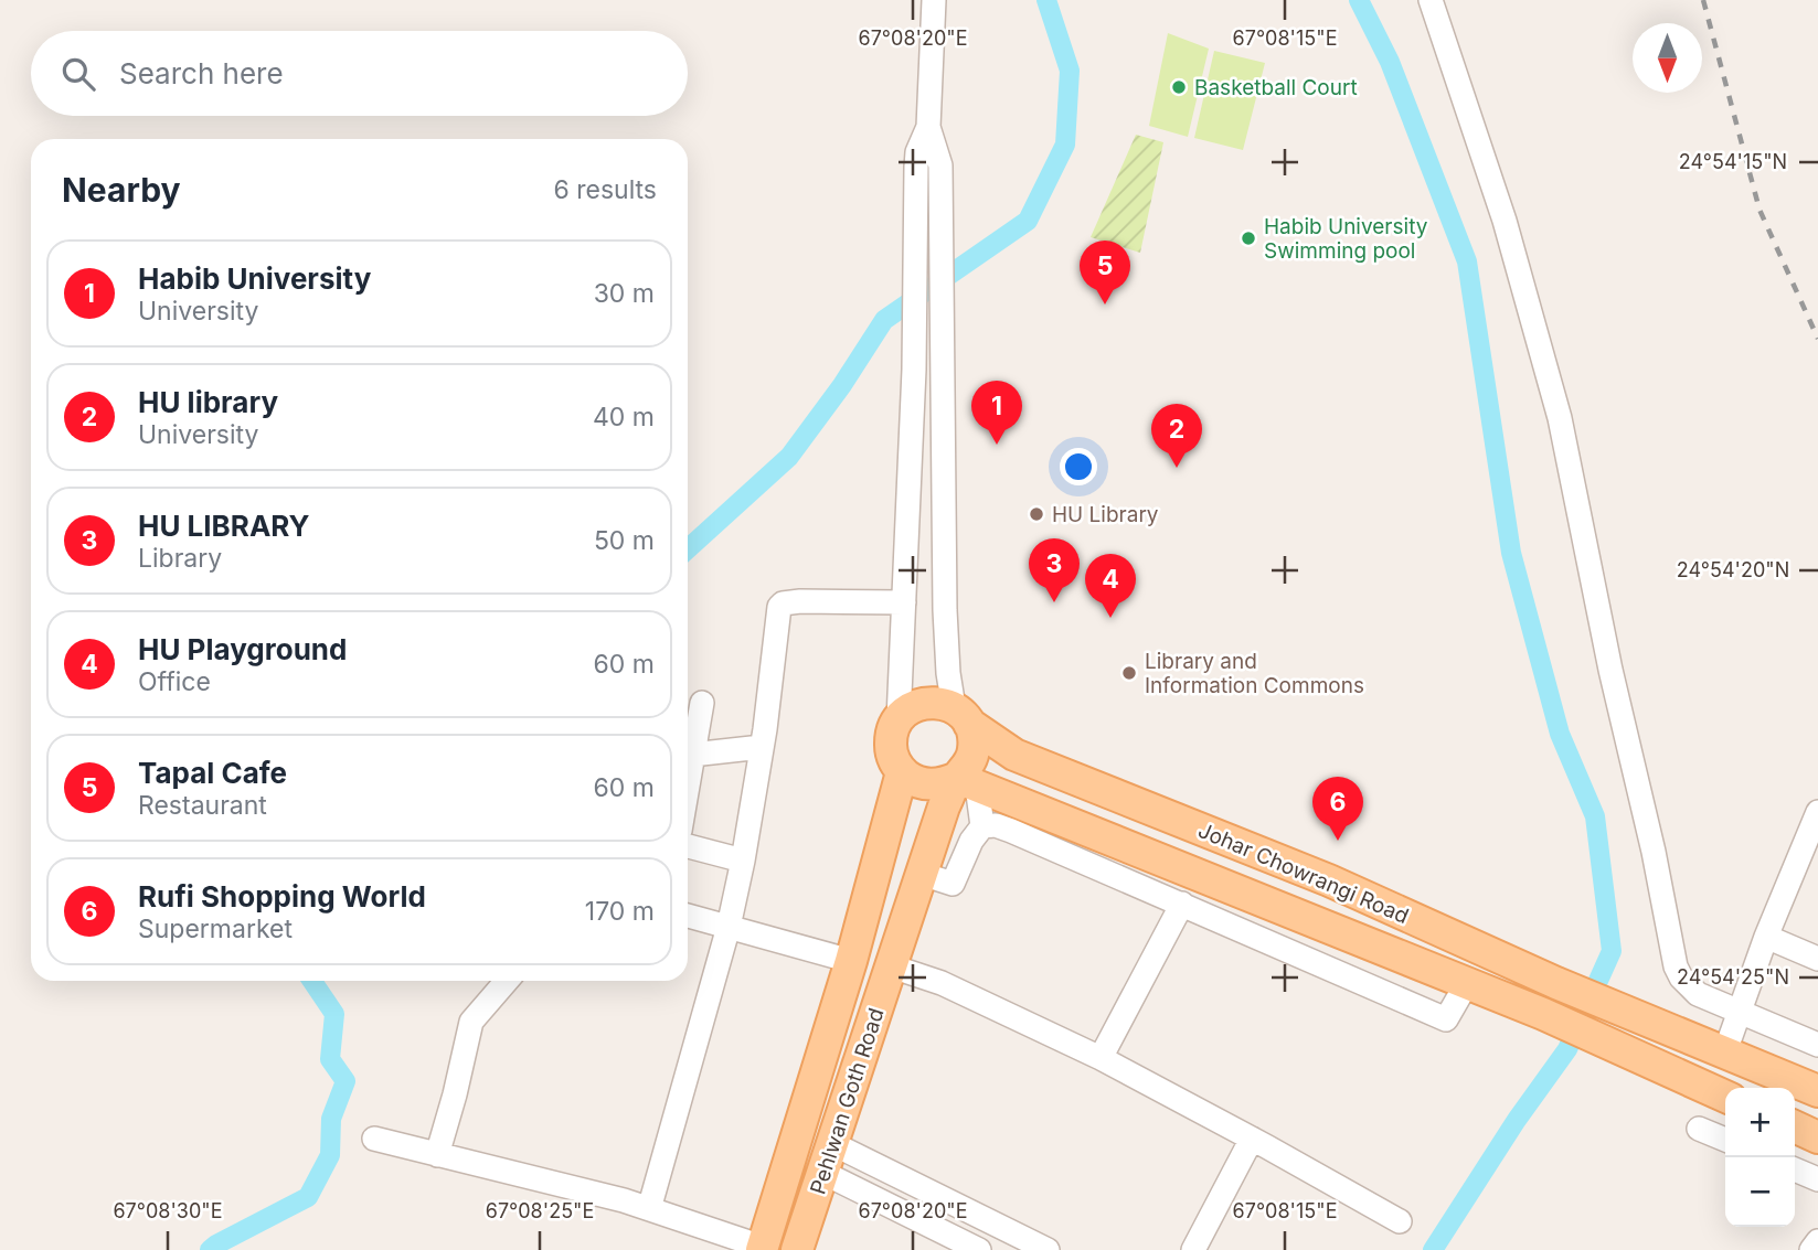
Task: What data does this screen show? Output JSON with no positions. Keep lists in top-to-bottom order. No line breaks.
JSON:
{"streets":{"main road":["Johar Chowrangi Road","Pehlwan Goth Road"]},"crossings":[["Johar Chowrangi Road","Pehlwan Goth Road"]],"places":["Basketball Court","Habib University Swimming pool","HU Library","Library and Information Commons"],"north":"bottom","page":{"search":"Search here","heading":["Nearby","6 results"],"list":[{"mark":"1","name":"Habib University","note":"University","value":"30 m"},{"mark":"2","name":"HU library","note":"University","value":"40 m"},{"mark":"3","name":"HU LIBRARY","note":"Library","value":"50 m"},{"mark":"4","name":"HU Playground","note":"Office","value":"60 m"},{"mark":"5","name":"Tapal Cafe","note":"Restaurant","value":"60 m"},{"mark":"6","name":"Rufi Shopping World","note":"Supermarket","value":"170 m"}],"pins":["5","1","2","3","4","6"],"map_buttons":["+","−"]},"coordinates":["67°08'20\"E","67°08'15\"E","24°54'15\"N","24°54'20\"N","24°54'25\"N","67°08'30\"E","67°08'25\"E"]}
